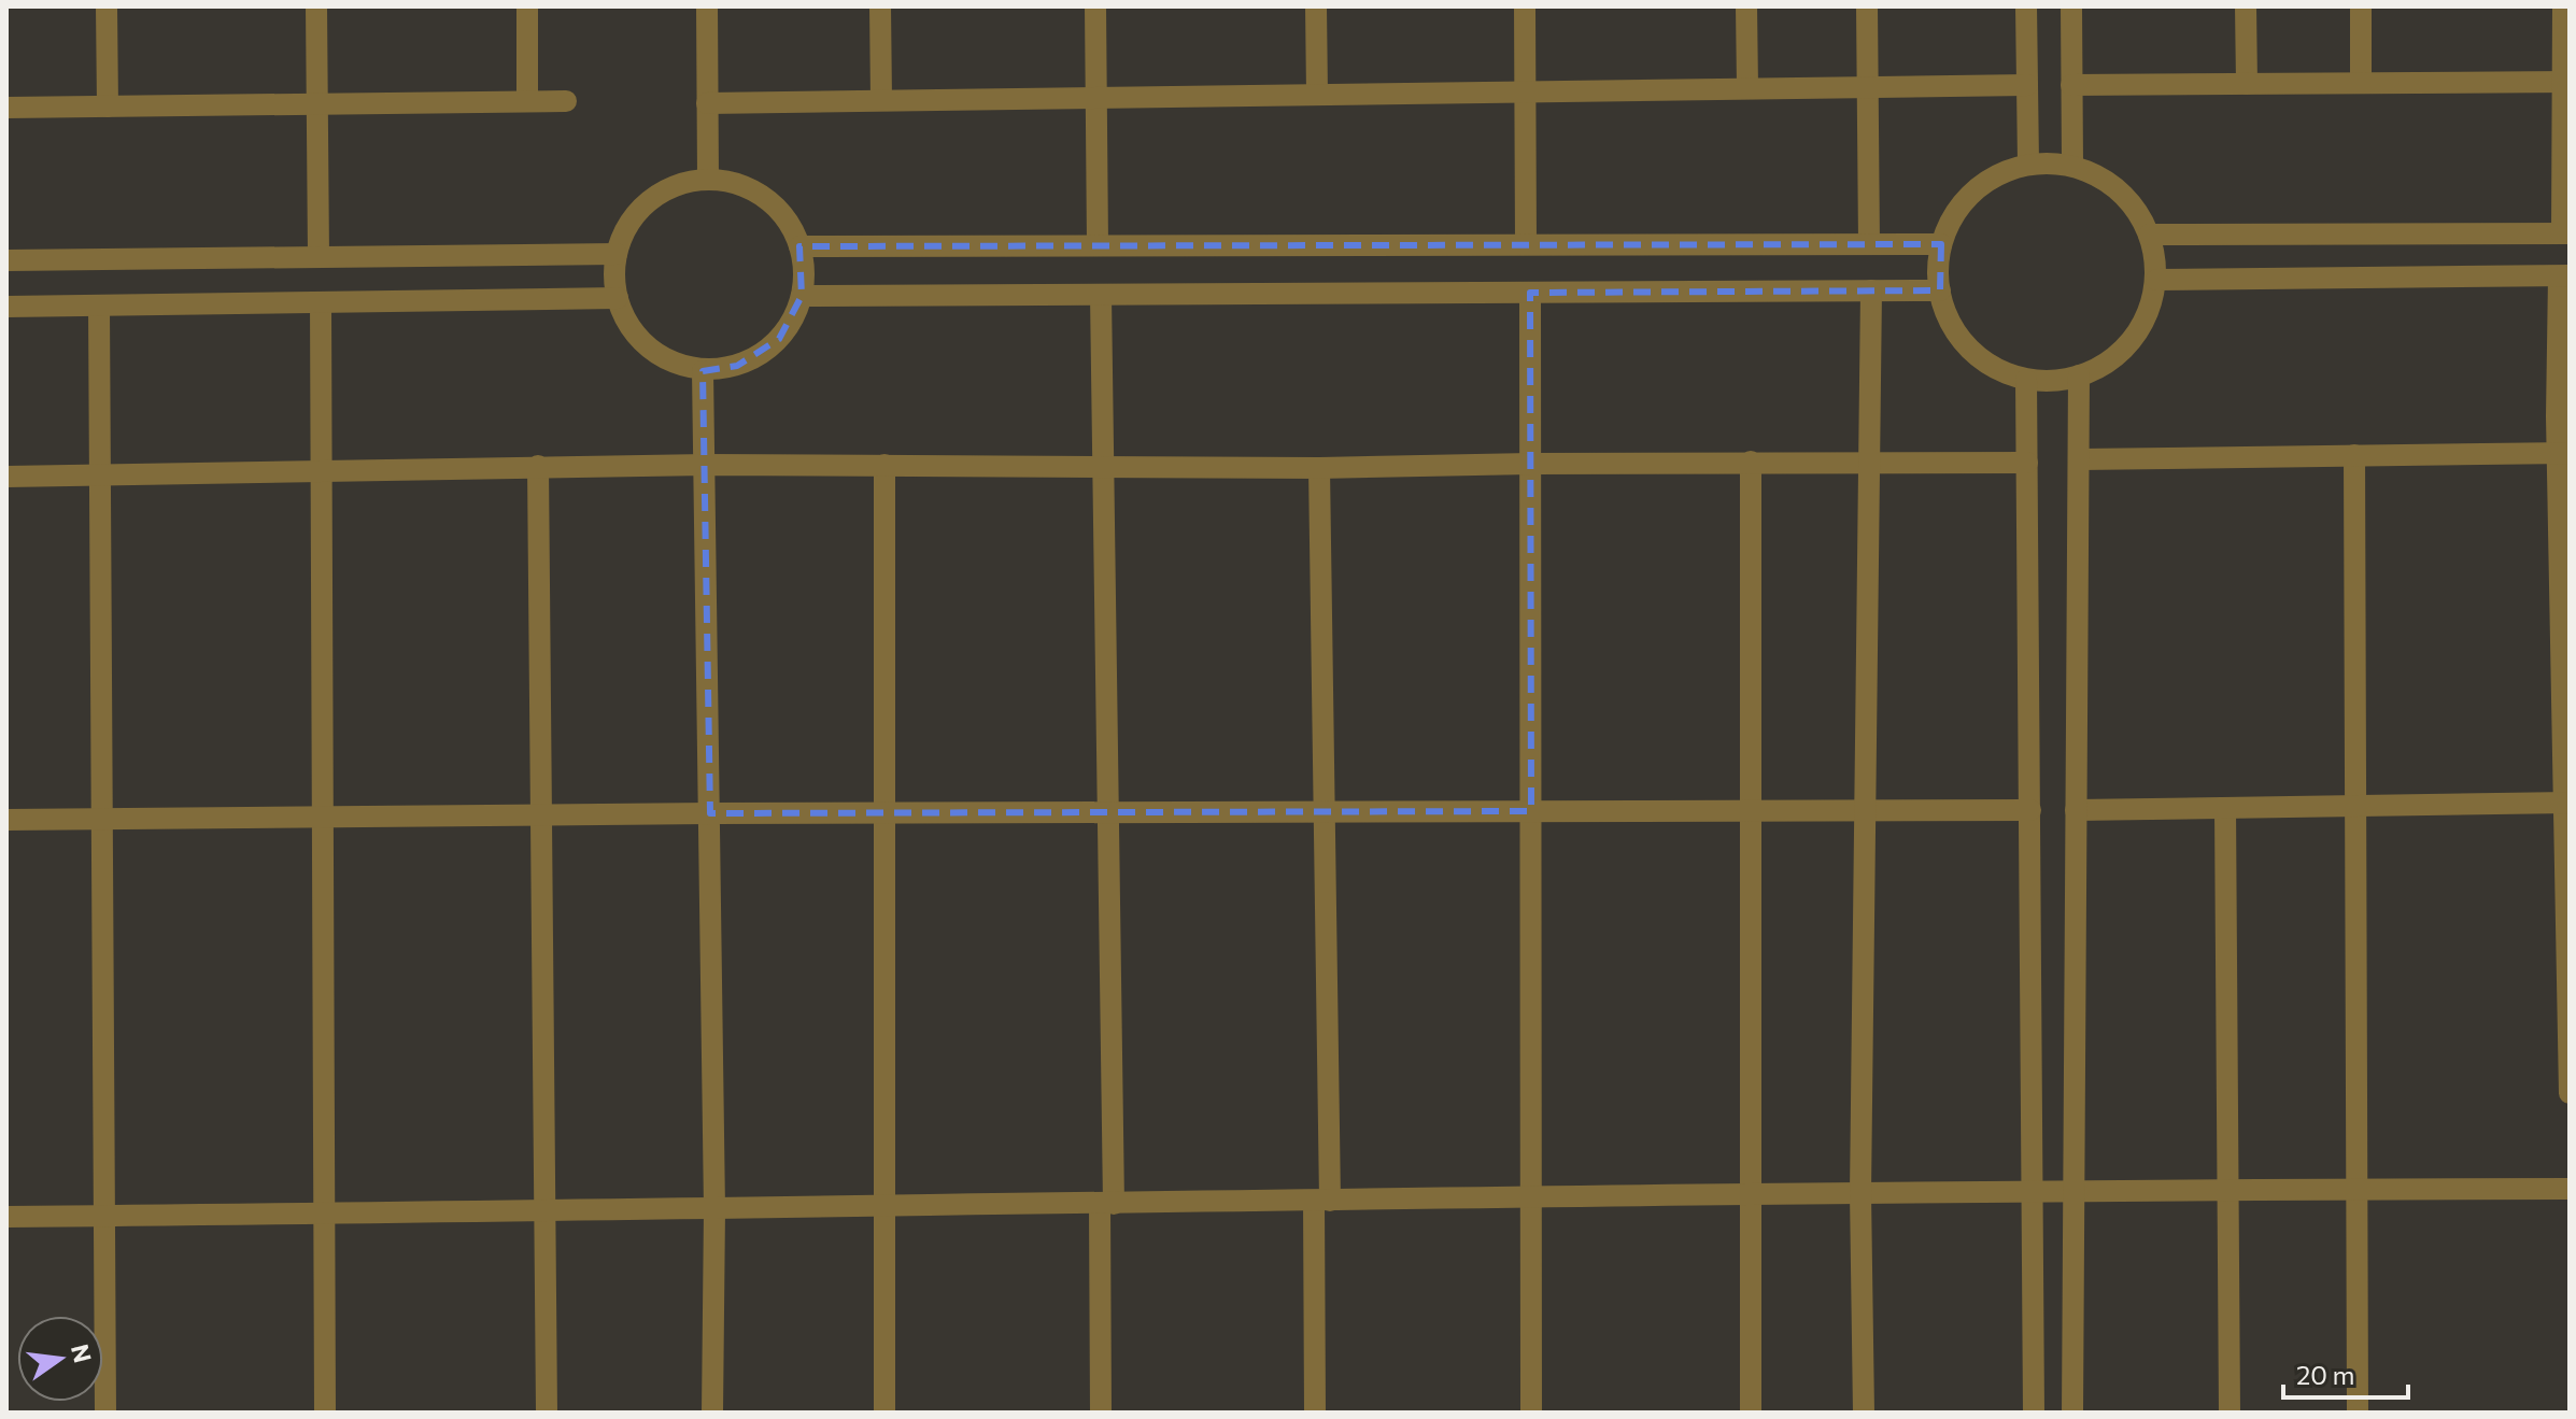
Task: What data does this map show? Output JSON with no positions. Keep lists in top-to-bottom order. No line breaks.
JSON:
{"scale_bar":"20 m","north":"right"}
